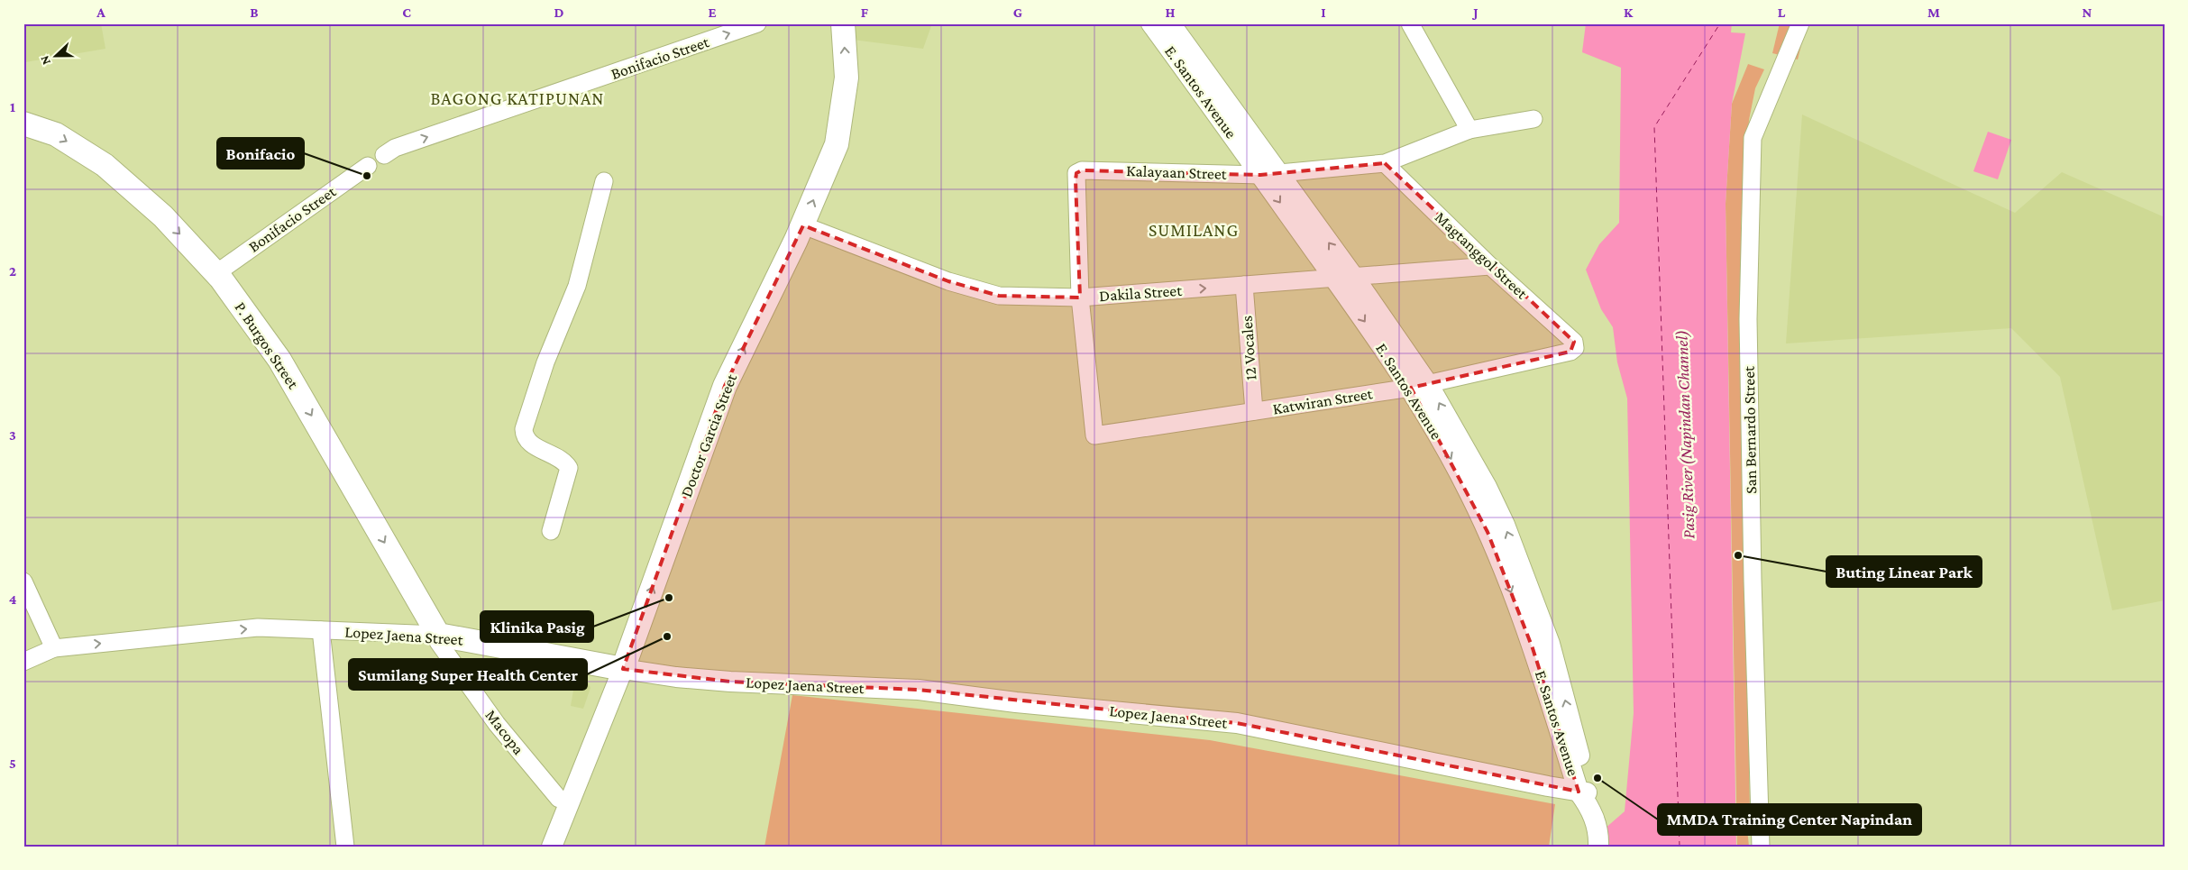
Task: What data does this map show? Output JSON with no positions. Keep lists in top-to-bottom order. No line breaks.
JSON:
{"streets":{"main road":["P. Burgos Street","Doctor Garcia Street","Lopez Jaena Street"],"street":["Bonifacio Street","E. Santos Avenue","Kalayaan Street","Magtanggol Street","Dakila Street","12 Vocales","Katwiran Street","San Bernardo Street","Macopa"]},"crossings":[["Bonifacio Street","P. Burgos Street"],["E. Santos Avenue","Kalayaan Street"],["E. Santos Avenue","Dakila Street"],["E. Santos Avenue","Katwiran Street"],["E. Santos Avenue","Lopez Jaena Street"],["Kalayaan Street","Magtanggol Street"],["Kalayaan Street","Dakila Street"],["Kalayaan Street","Katwiran Street"],["Magtanggol Street","Dakila Street"],["Magtanggol Street","Katwiran Street"],["Dakila Street","12 Vocales"],["Dakila Street","Doctor Garcia Street"],["P. Burgos Street","Lopez Jaena Street"],["P. Burgos Street","Macopa"],["12 Vocales","Katwiran Street"],["Doctor Garcia Street","Lopez Jaena Street"],["Lopez Jaena Street","Macopa"]],"one_way":["Bonifacio Street","P. Burgos Street","Doctor Garcia Street"],"districts":["BAGONG KATIPUNAN","SUMILANG"],"water":["Pasig River (Napindan Channel)"],"places":["Bonifacio","Buting Linear Park","Klinika Pasig","Sumilang Super Health Center","MMDA Training Center Napindan"],"north":"left","grid":{"columns":["A","B","C","D","E","F","G","H","I","J","K","L","M","N"],"rows":["1","2","3","4","5"]}}
